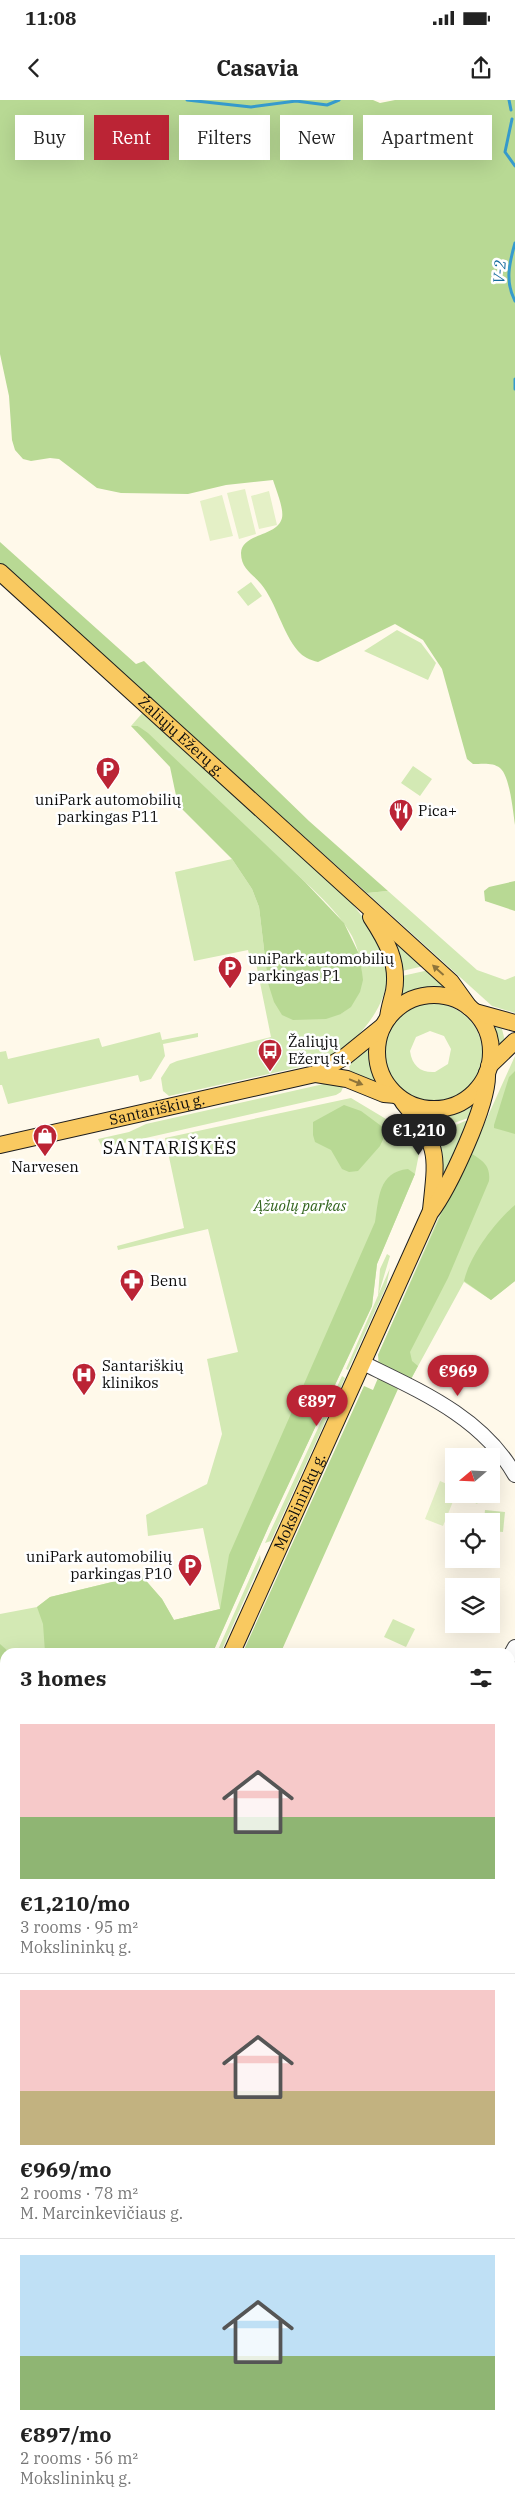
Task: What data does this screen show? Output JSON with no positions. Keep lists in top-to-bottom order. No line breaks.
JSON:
{"streets":{"main road":["Žaliųjų Ežerų g.","Santariškių g.","Mokslininkų g."]},"crossings":[["Žaliųjų Ežerų g.","Santariškių g."],["Žaliųjų Ežerų g.","Mokslininkų g."],["Santariškių g.","Mokslininkų g."]],"districts":["SANTARIŠKĖS"],"water":["V-2"],"parks":["Ąžuolų parkas"],"places":{"parking":["uniPark automobilių parkingas P11","uniPark automobilių parkingas P1","uniPark automobilių parkingas P10"],"restaurant":["Pica+"],"bus stop":["Žaliųjų Ežerų st."],"shop":["Narvesen"],"pharmacy":["Benu"],"hospital":["Santariškių klinikos"]},"north":"left","page":{"status":"11:08","header":"Casavia","chip":["Buy","Rent","Filters","New","Apartment"],"price":["€1,210","€969","€897"],"heading":"3 homes","list":[{"name":"€1,210/mo","note":"3 rooms · 95 m² · Mokslininkų g."},{"name":"€969/mo","note":"2 rooms · 78 m² · M. Marcinkevičiaus g."},{"name":"€897/mo","note":"2 rooms · 56 m² · Mokslininkų g."}]}}
